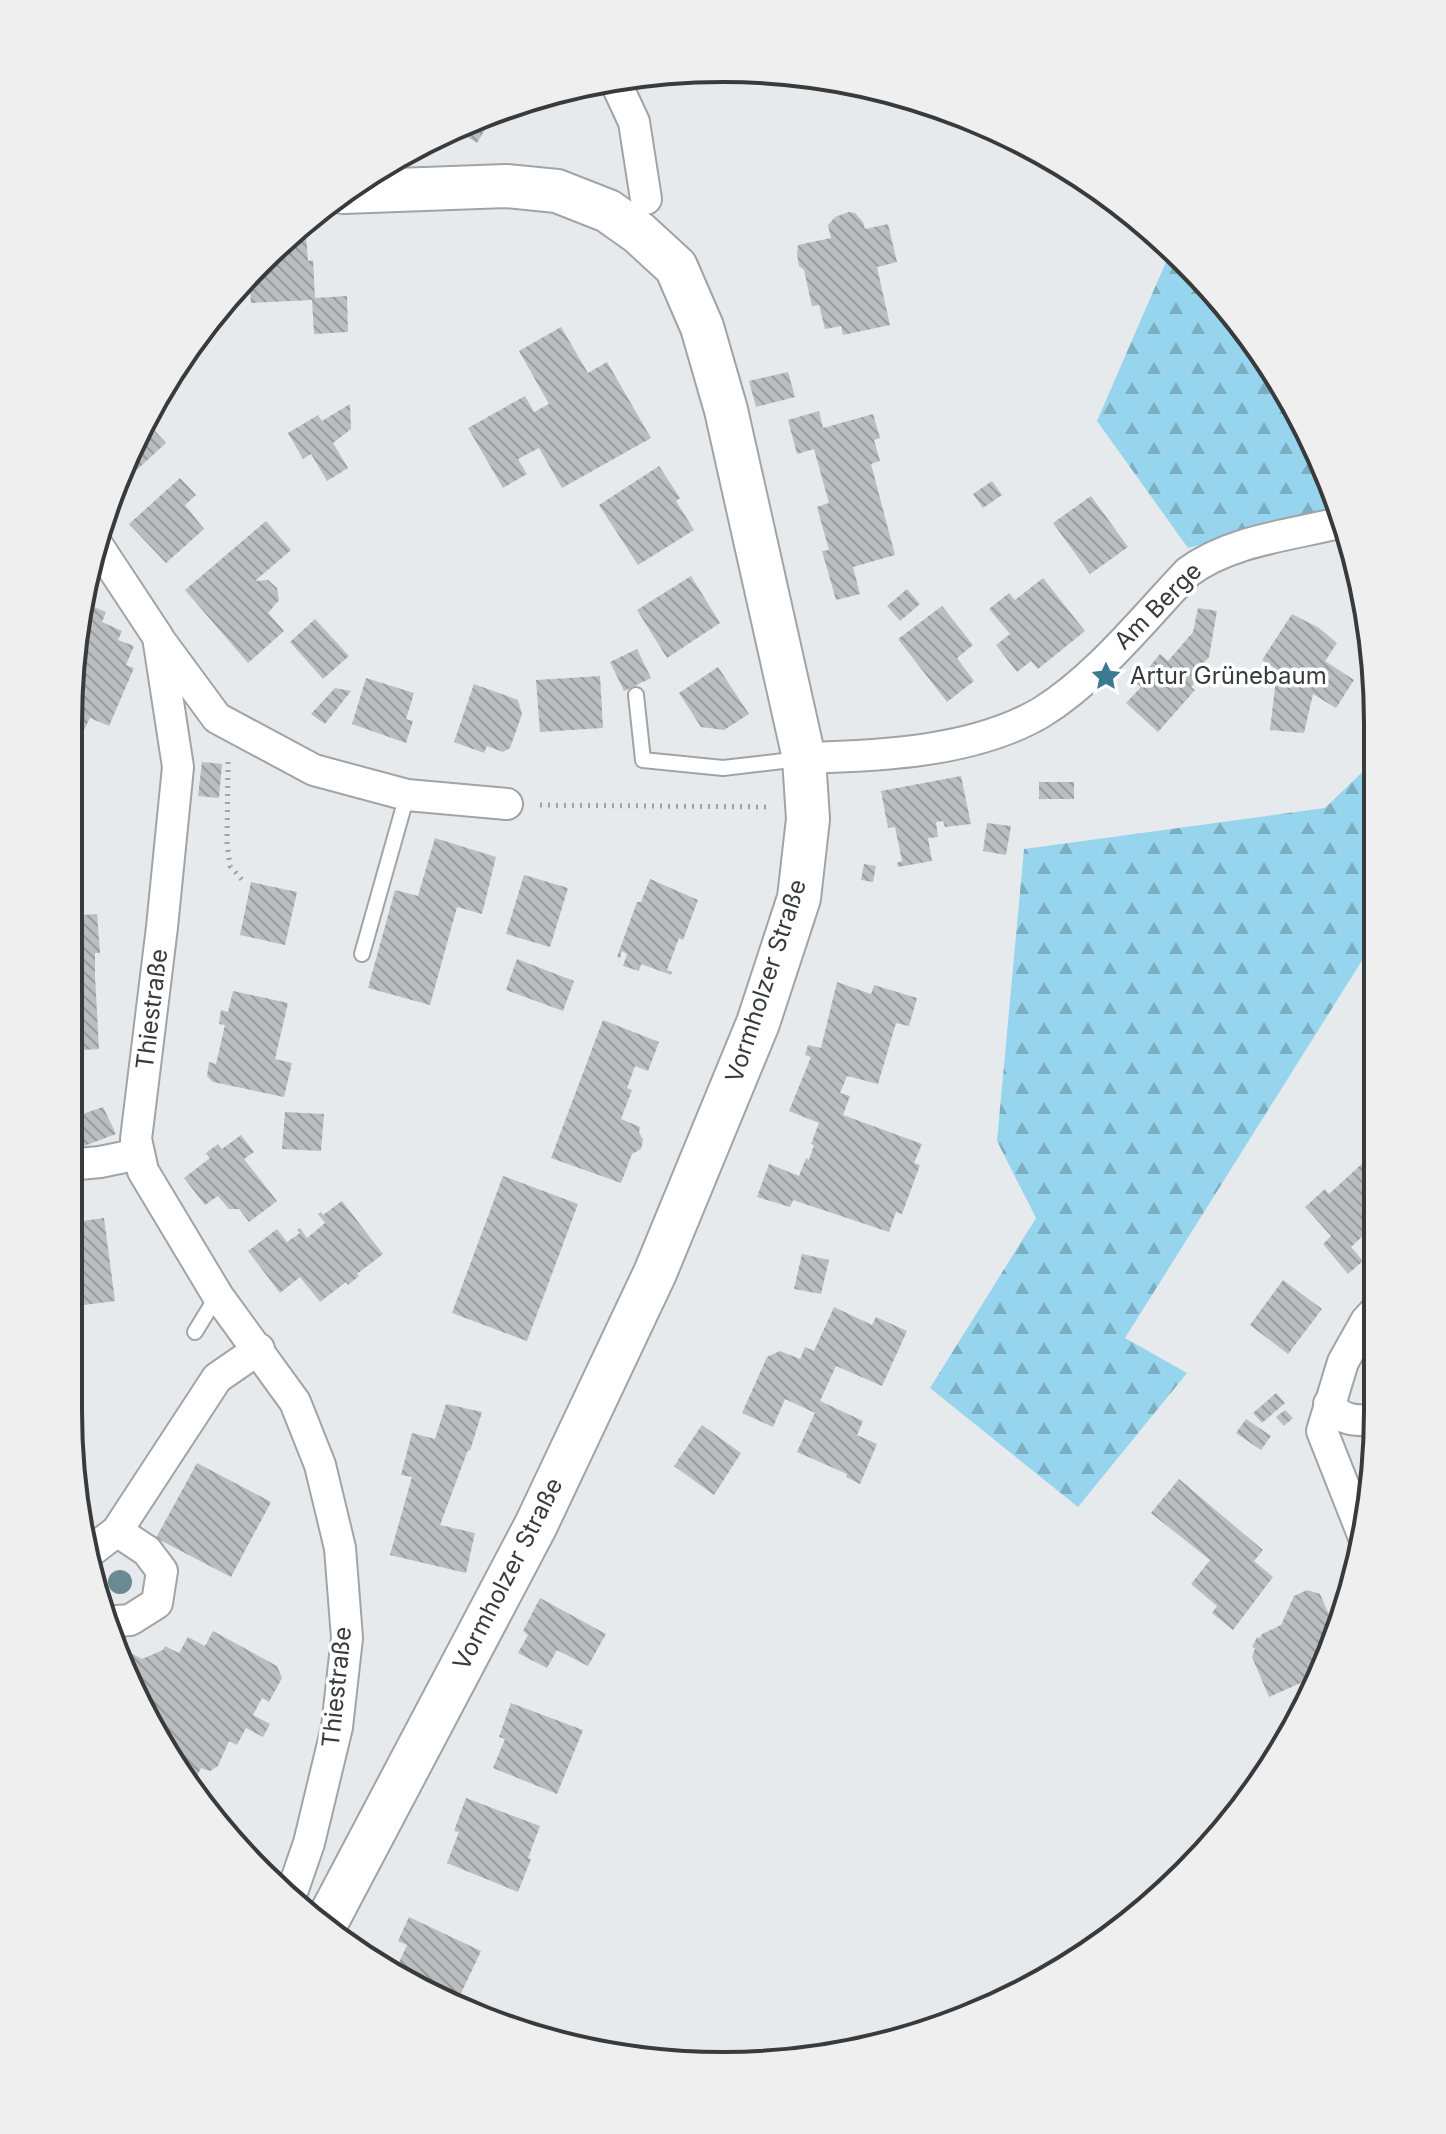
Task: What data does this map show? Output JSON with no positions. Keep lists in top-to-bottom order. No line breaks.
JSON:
{"streets":{"main road":["Vormholzer Straße"],"street":["Am Berge","Thiestraße"]},"crossings":[["Am Berge","Vormholzer Straße"]],"places":{"place":["Artur Grünebaum"]}}
